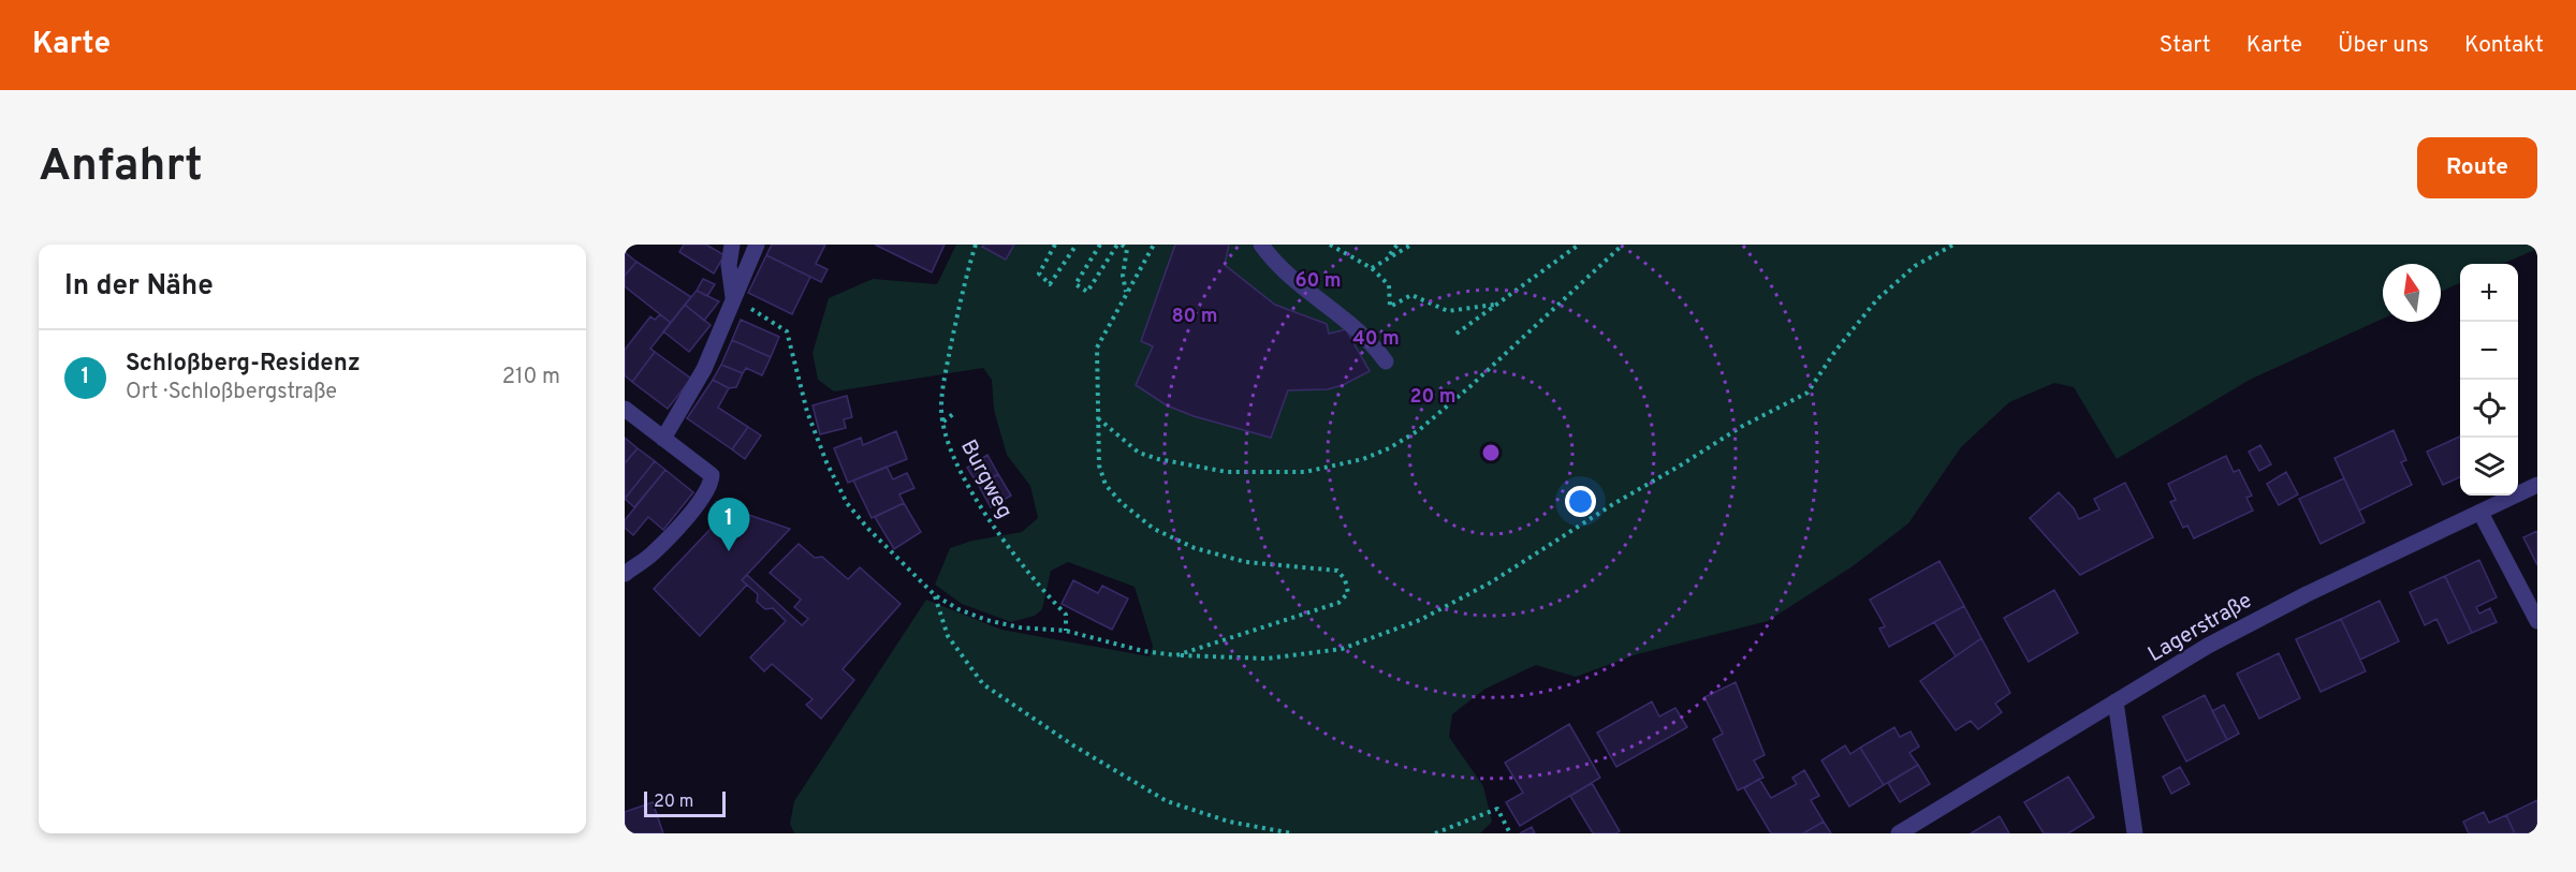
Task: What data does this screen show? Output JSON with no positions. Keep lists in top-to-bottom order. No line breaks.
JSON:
{"streets":{"street":["Lagerstraße"],"path":["Burgweg"]},"scale_bar":"20 m","north":"top","page":{"header":"Karte","nav":["Start","Karte","Über uns","Kontakt"],"buttons":"Route","title":"Anfahrt","heading":"In der Nähe","map_buttons":["+","−"],"list":[{"mark":"1","name":"Schloßberg-Residenz","note":"Ort · Schloßbergstraße","value":"210 m"}],"pins":"1","scale":"20 m"},"rings":["60 m","80 m","40 m","20 m"]}
